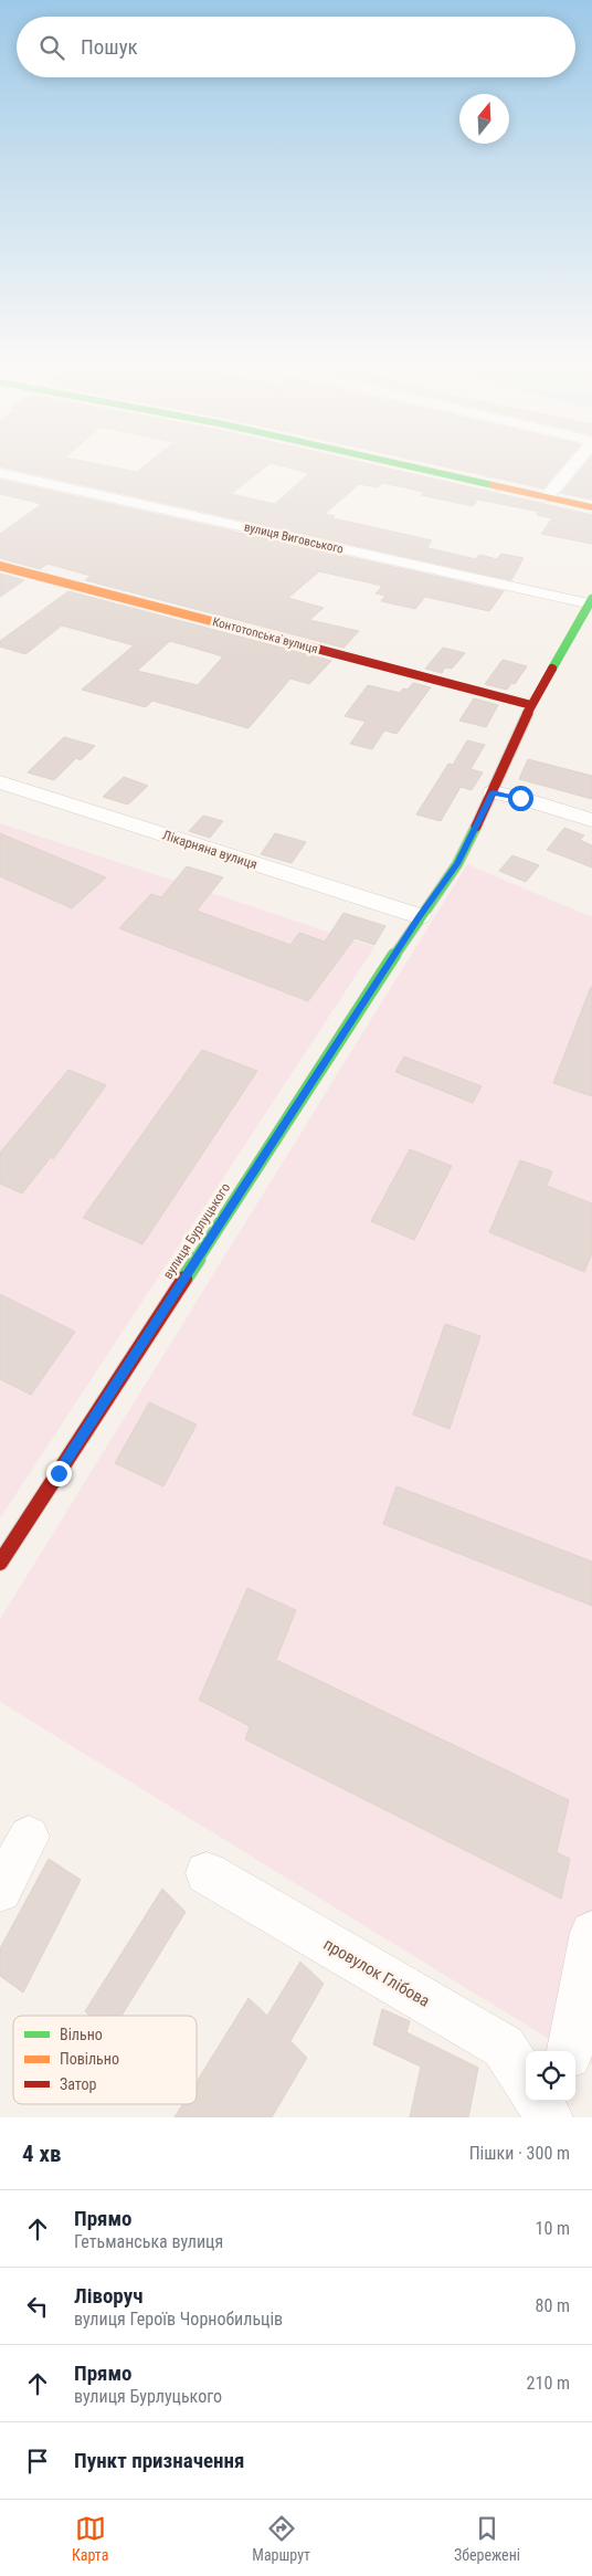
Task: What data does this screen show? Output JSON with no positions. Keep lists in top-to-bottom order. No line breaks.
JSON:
{"streets":{"street":["вулиця Виговського","Контотопська вулиця","Лікарняна вулиця","вулиця Бурлуцького","провулок Глібова"]},"crossings":[["вулиця Виговського","вулиця Бурлуцького"],["Контотопська вулиця","вулиця Бурлуцького"],["Лікарняна вулиця","вулиця Бурлуцького"]],"legend":["Вільно","Повільно","Затор"],"north":"top","page":{"search":"Пошук","heading":["4 хв","Пішки · 300 m"],"list":[["Прямо","Гетьманська вулиця","10 m"],["Ліворуч","вулиця Героїв Чорнобильців","80 m"],["Прямо","вулиця Бурлуцького","210 m"],"Пункт призначення"],"nav":["Карта","Маршрут","Збережені"]}}
